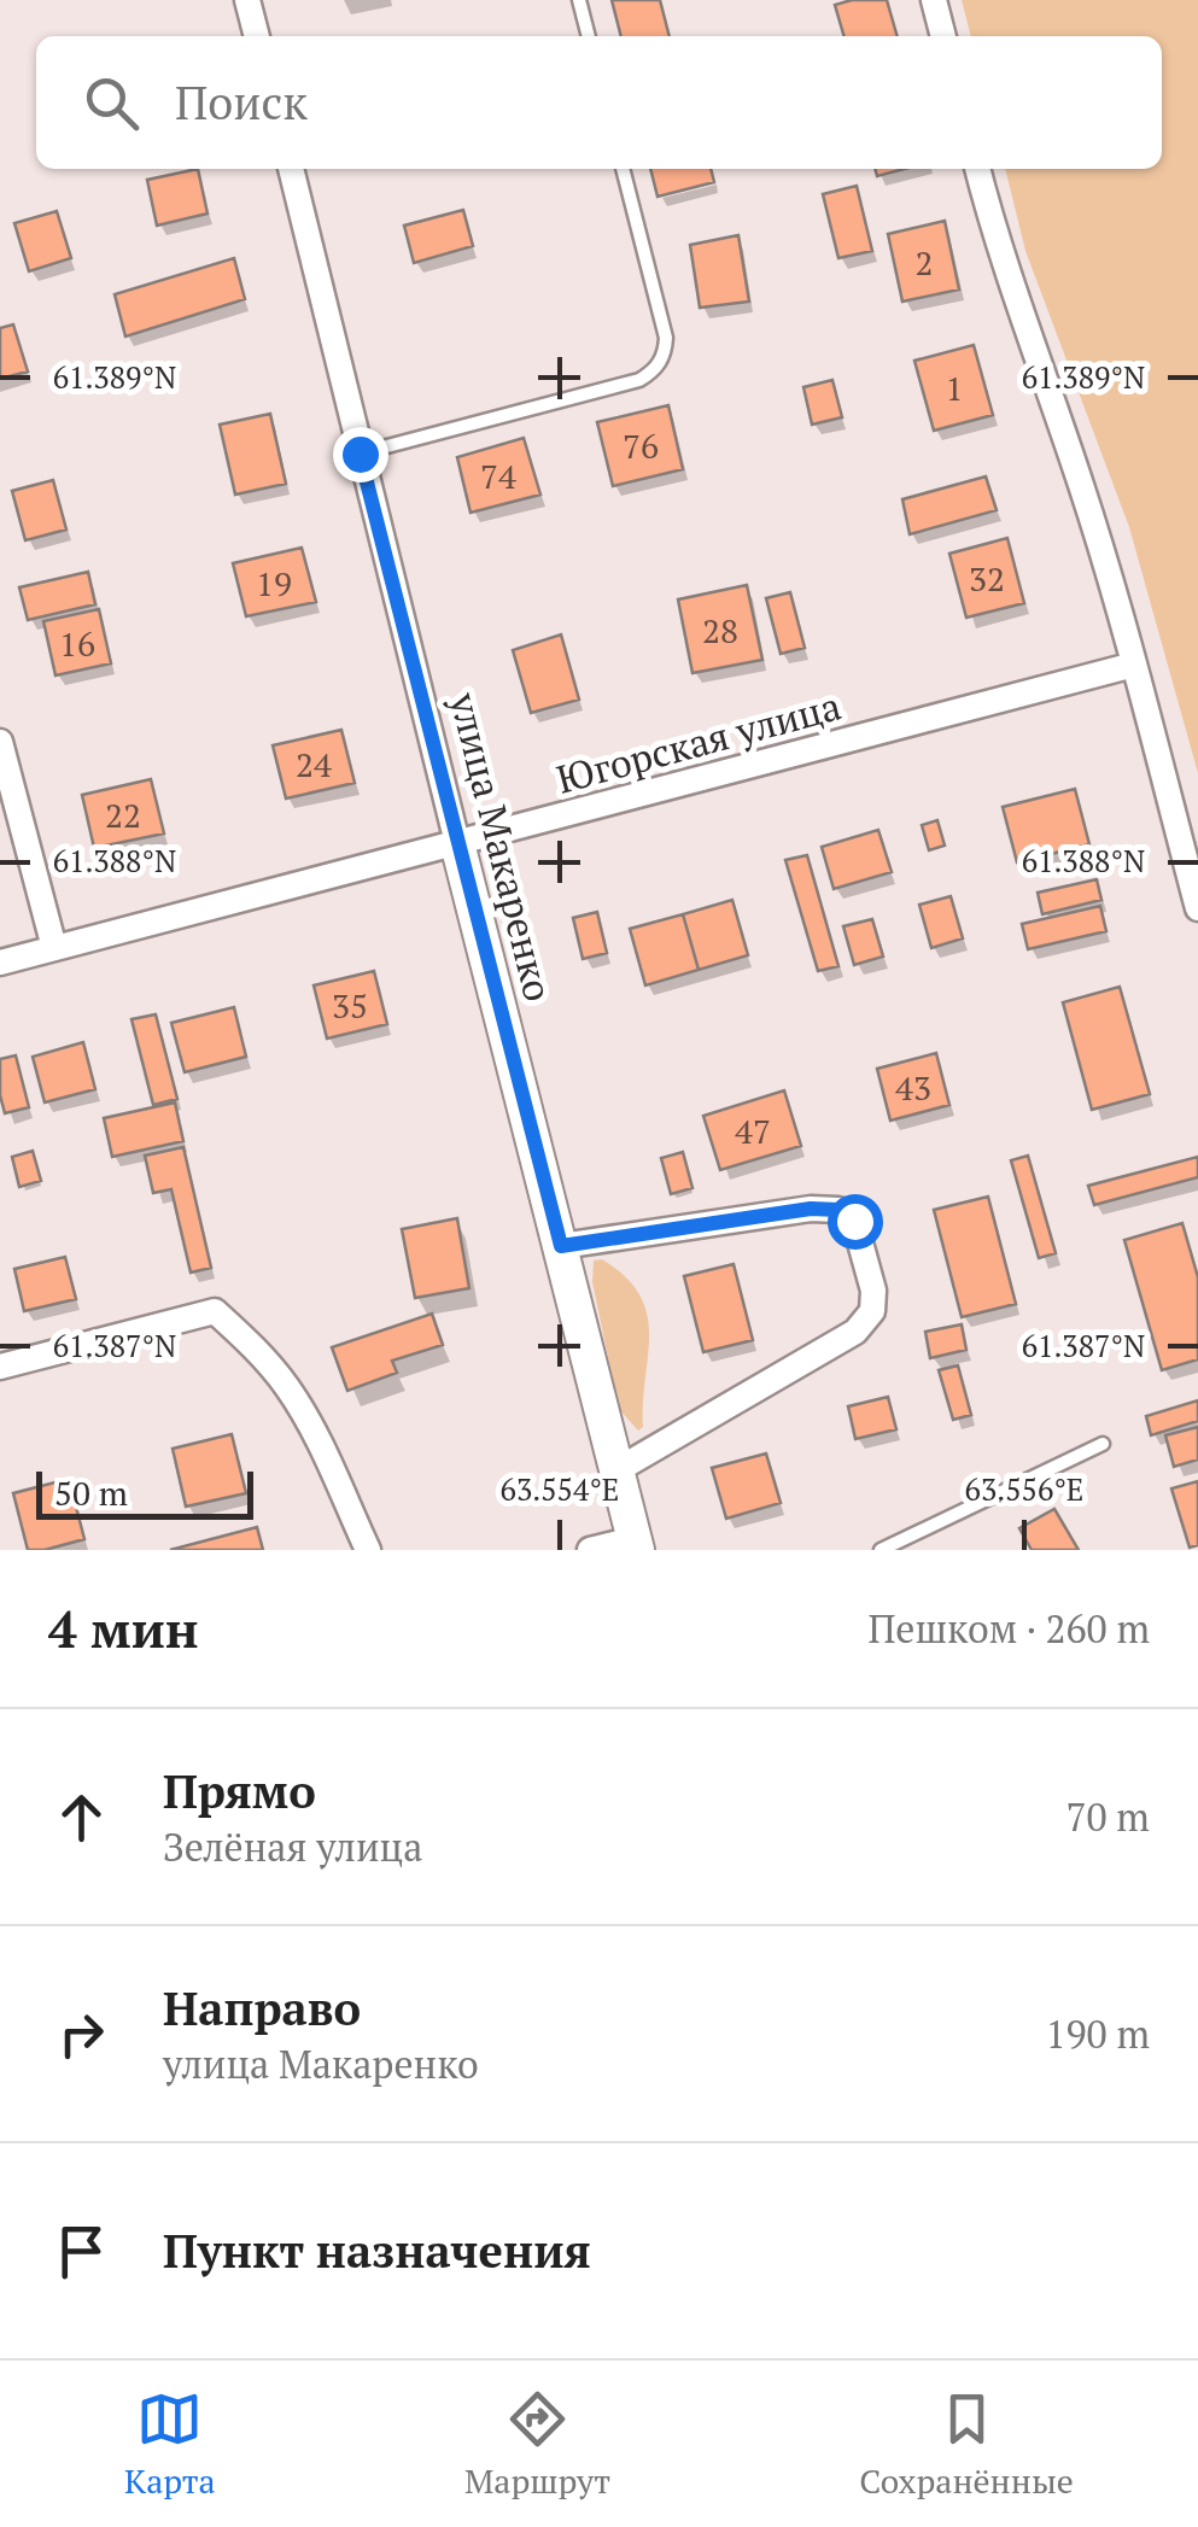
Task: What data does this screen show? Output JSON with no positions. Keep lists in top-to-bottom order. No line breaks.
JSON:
{"streets":{"street":["Югорская улица","улица Макаренко"]},"crossings":[["Югорская улица","улица Макаренко"]],"house_numbers":["2","1","76","74","32","19","28","16","24","22","35","43","47"],"scale_bar":"50 m","page":{"search":"Поиск","scale":"50 m","heading":["4 мин","Пешком · 260 m"],"list":[["Прямо","Зелёная улица","70 m"],["Направо","улица Макаренко","190 m"],"Пункт назначения"],"nav":["Карта","Маршрут","Сохранённые"]},"coordinates":["61.389°N","61.388°N","61.387°N","63.554°E","63.556°E"]}
